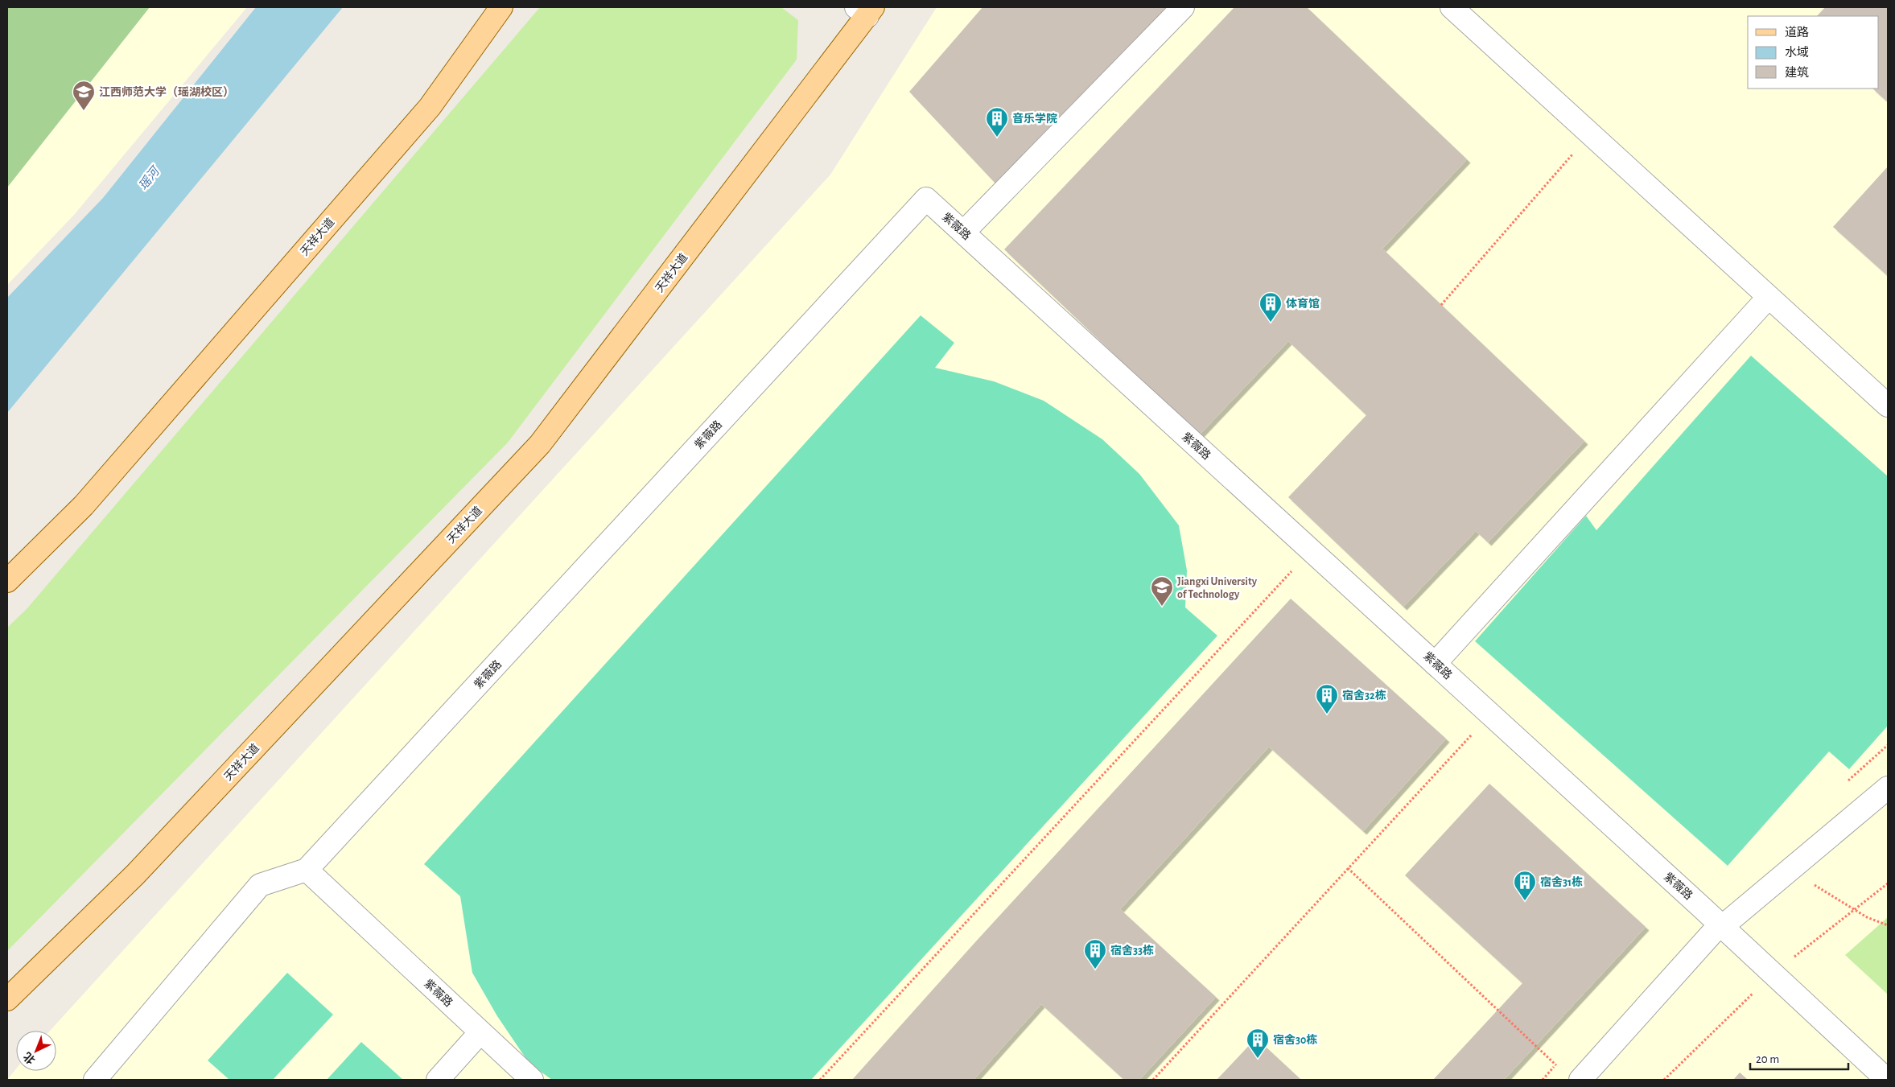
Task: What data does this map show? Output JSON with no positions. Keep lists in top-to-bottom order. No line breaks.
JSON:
{"streets":{"main road":["天祥大道"],"street":["紫薇路"]},"water":["瑶河"],"places":{"school or university":["江西师范大学（瑶湖校区）","Jiangxi University of Technology"],"building":["音乐学院","体育馆","宿舍32栋","宿舍31栋","宿舍33栋","宿舍30栋"]},"legend":["道路","水域","建筑"],"scale_bar":"20 m","north":"bottom left"}
